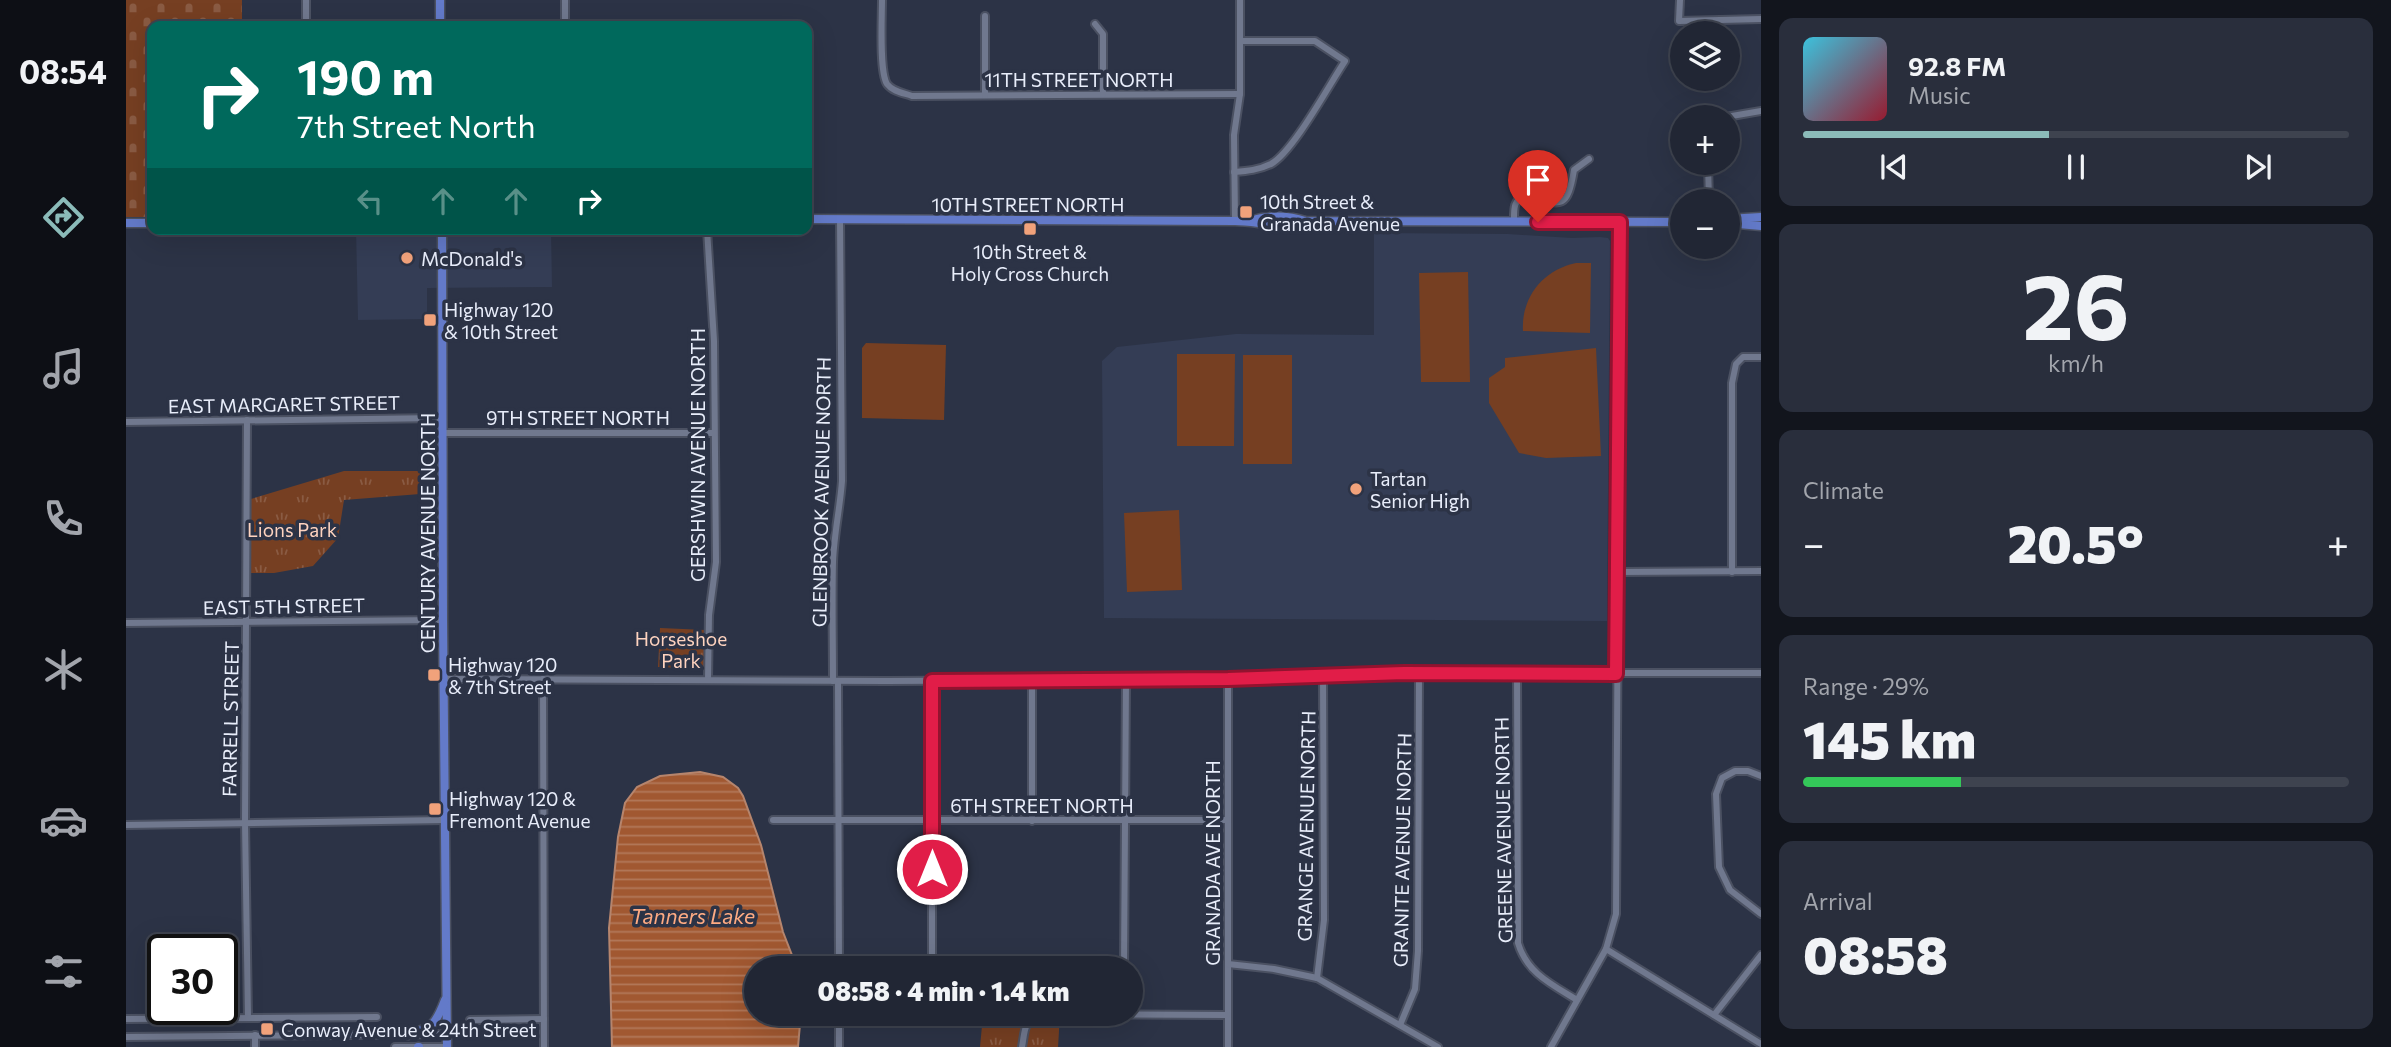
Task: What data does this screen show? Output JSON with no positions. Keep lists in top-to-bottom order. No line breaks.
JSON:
{"streets":{"main road":["10TH STREET NORTH","CENTURY AVENUE NORTH"],"street":["11TH STREET NORTH","EAST MARGARET STREET","9TH STREET NORTH","GERSHWIN AVENUE NORTH","GLENBROOK AVENUE NORTH","EAST 5TH STREET","FARRELL STREET","6TH STREET NORTH","GRANGE AVENUE NORTH","GREENE AVENUE NORTH","GRANITE AVENUE NORTH","GRANADA AVE NORTH"]},"crossings":[["10TH STREET NORTH","GLENBROOK AVENUE NORTH"],["EAST MARGARET STREET","CENTURY AVENUE NORTH"],["EAST MARGARET STREET","FARRELL STREET"],["9TH STREET NORTH","GERSHWIN AVENUE NORTH"],["9TH STREET NORTH","CENTURY AVENUE NORTH"],["GLENBROOK AVENUE NORTH","6TH STREET NORTH"],["CENTURY AVENUE NORTH","EAST 5TH STREET"],["EAST 5TH STREET","FARRELL STREET"],["6TH STREET NORTH","GRANADA AVE NORTH"]],"water":["Tanners Lake"],"parks":["Lions Park","Horseshoe Park"],"places":{"transit":["10th Street & Granada Avenue","10th Street & Holy Cross Church","Highway 120 & 10th Street","Highway 120 & 7th Street","Highway 120 & Fremont Avenue","Conway Avenue & 24th Street"],"other":["McDonald's","Tartan Senior High"]},"page":{"tabs":"08:54","map_buttons":["+","−"],"turn":["190 m","7th Street North"],"song":["92.8 FM","Music"],"tile":[["26","km/h"],"Climate",["Range · 29%","145 km"],["Arrival","08:58"]],"heat":["−","20.5°","+"],"limit":"30","trip":"08:58 · 4 min · 1.4 km"}}
